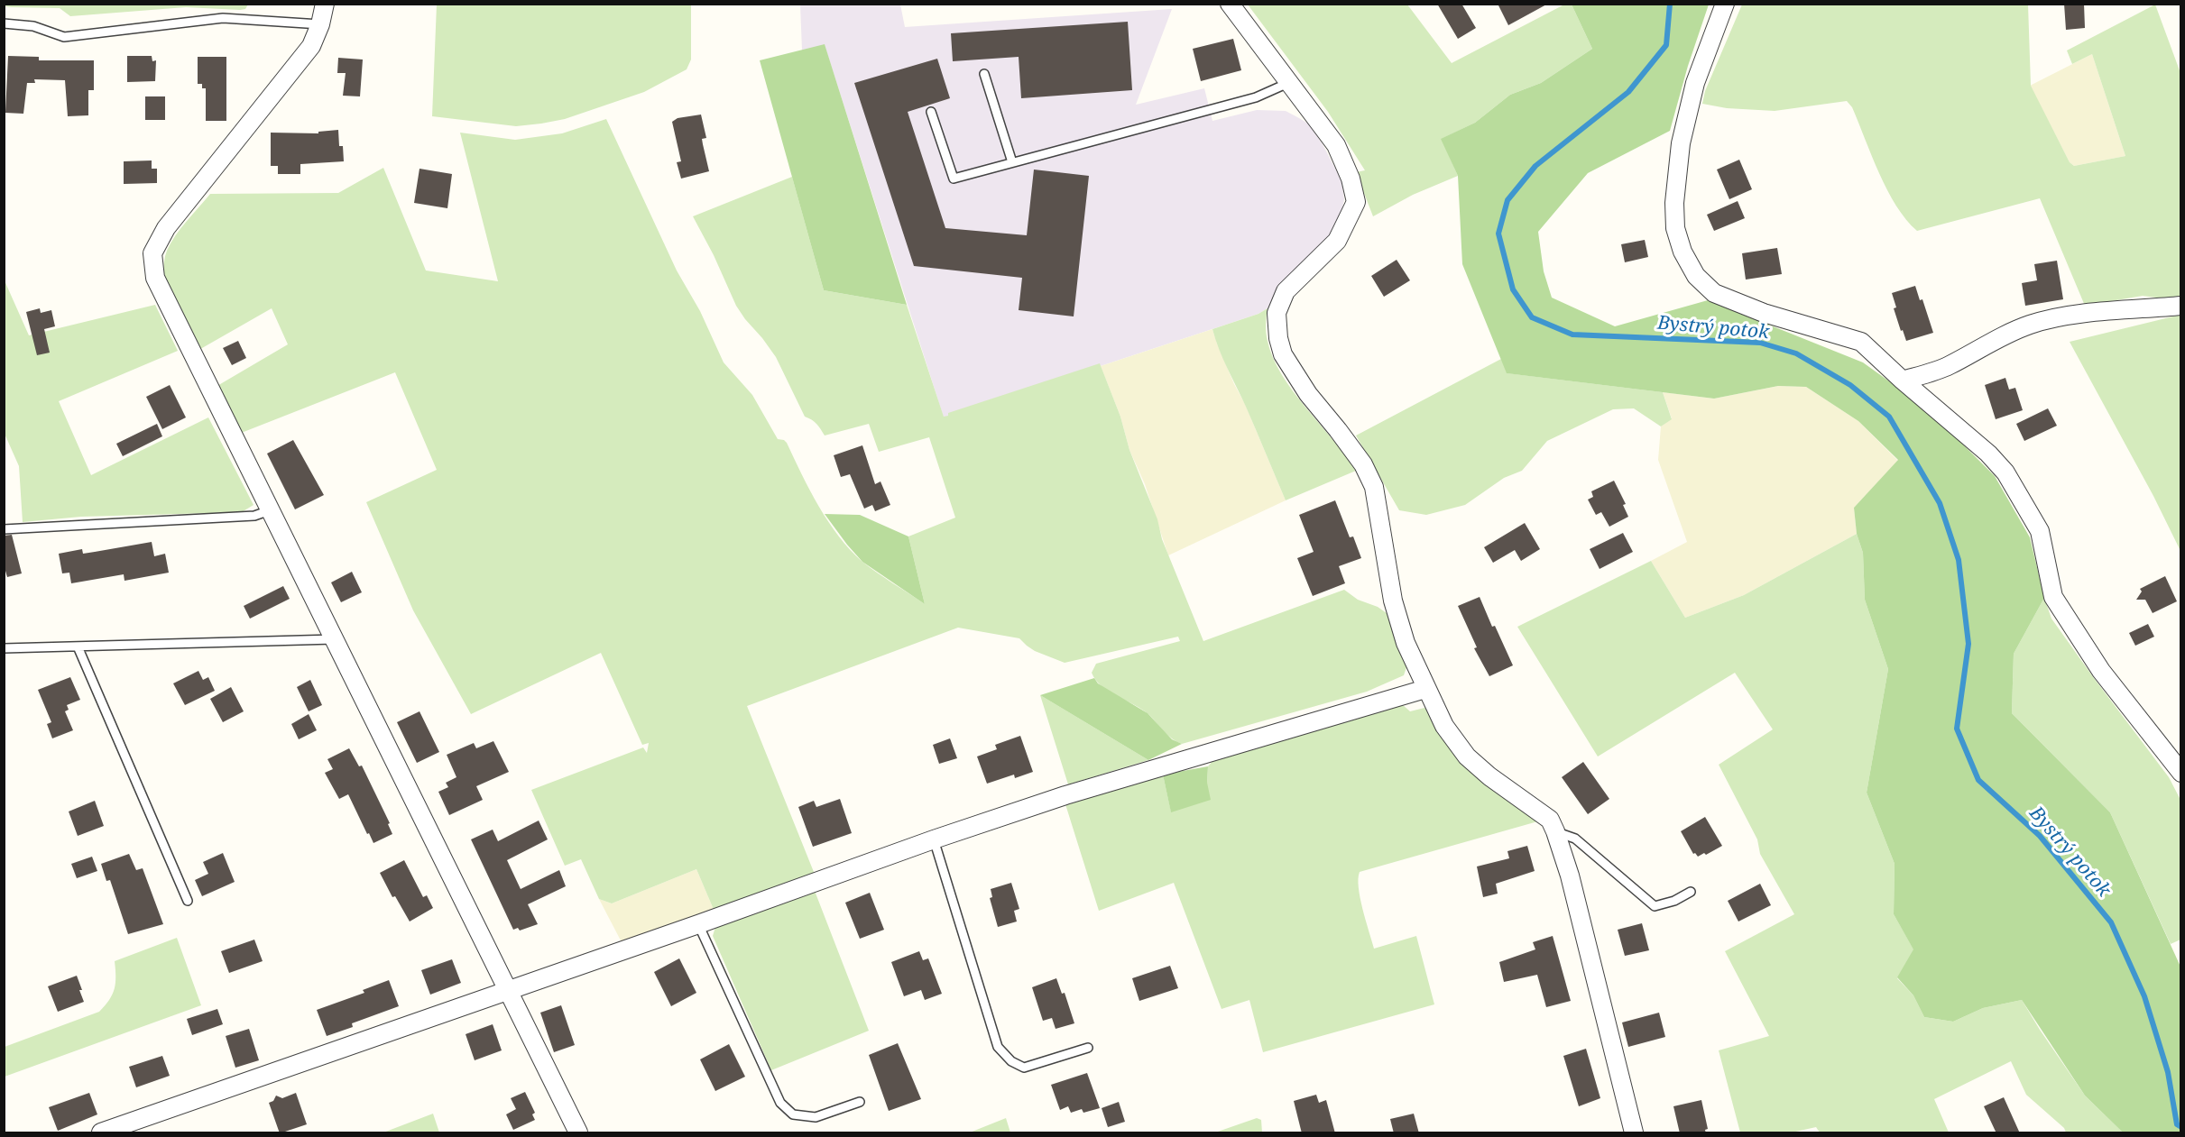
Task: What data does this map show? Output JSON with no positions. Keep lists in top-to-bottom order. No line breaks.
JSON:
{"water":["Bystrý potok"]}
